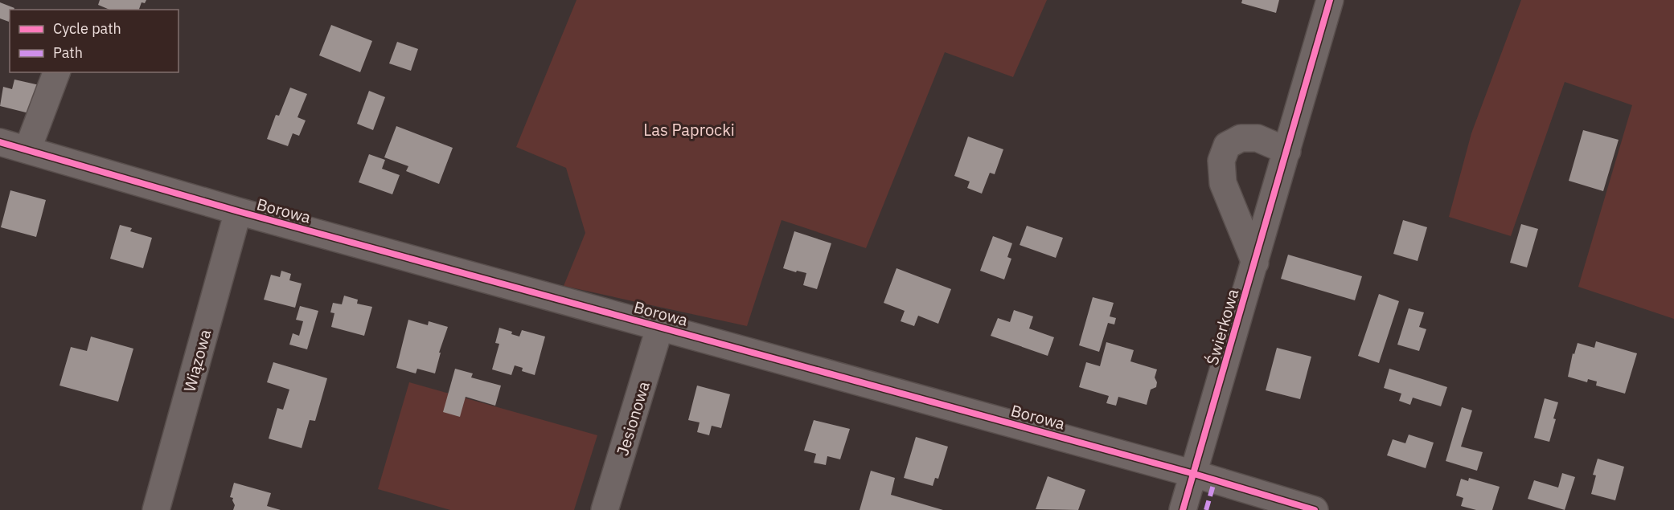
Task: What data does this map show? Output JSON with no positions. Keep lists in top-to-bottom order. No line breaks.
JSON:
{"streets":{"street":["Borowa","Świerkowa","Wiązowa","Jesionowa"]},"crossings":[["Borowa","Świerkowa"],["Borowa","Wiązowa"],["Borowa","Jesionowa"]],"parks":["Las Paprocki"],"legend":["Cycle path","Path"]}
